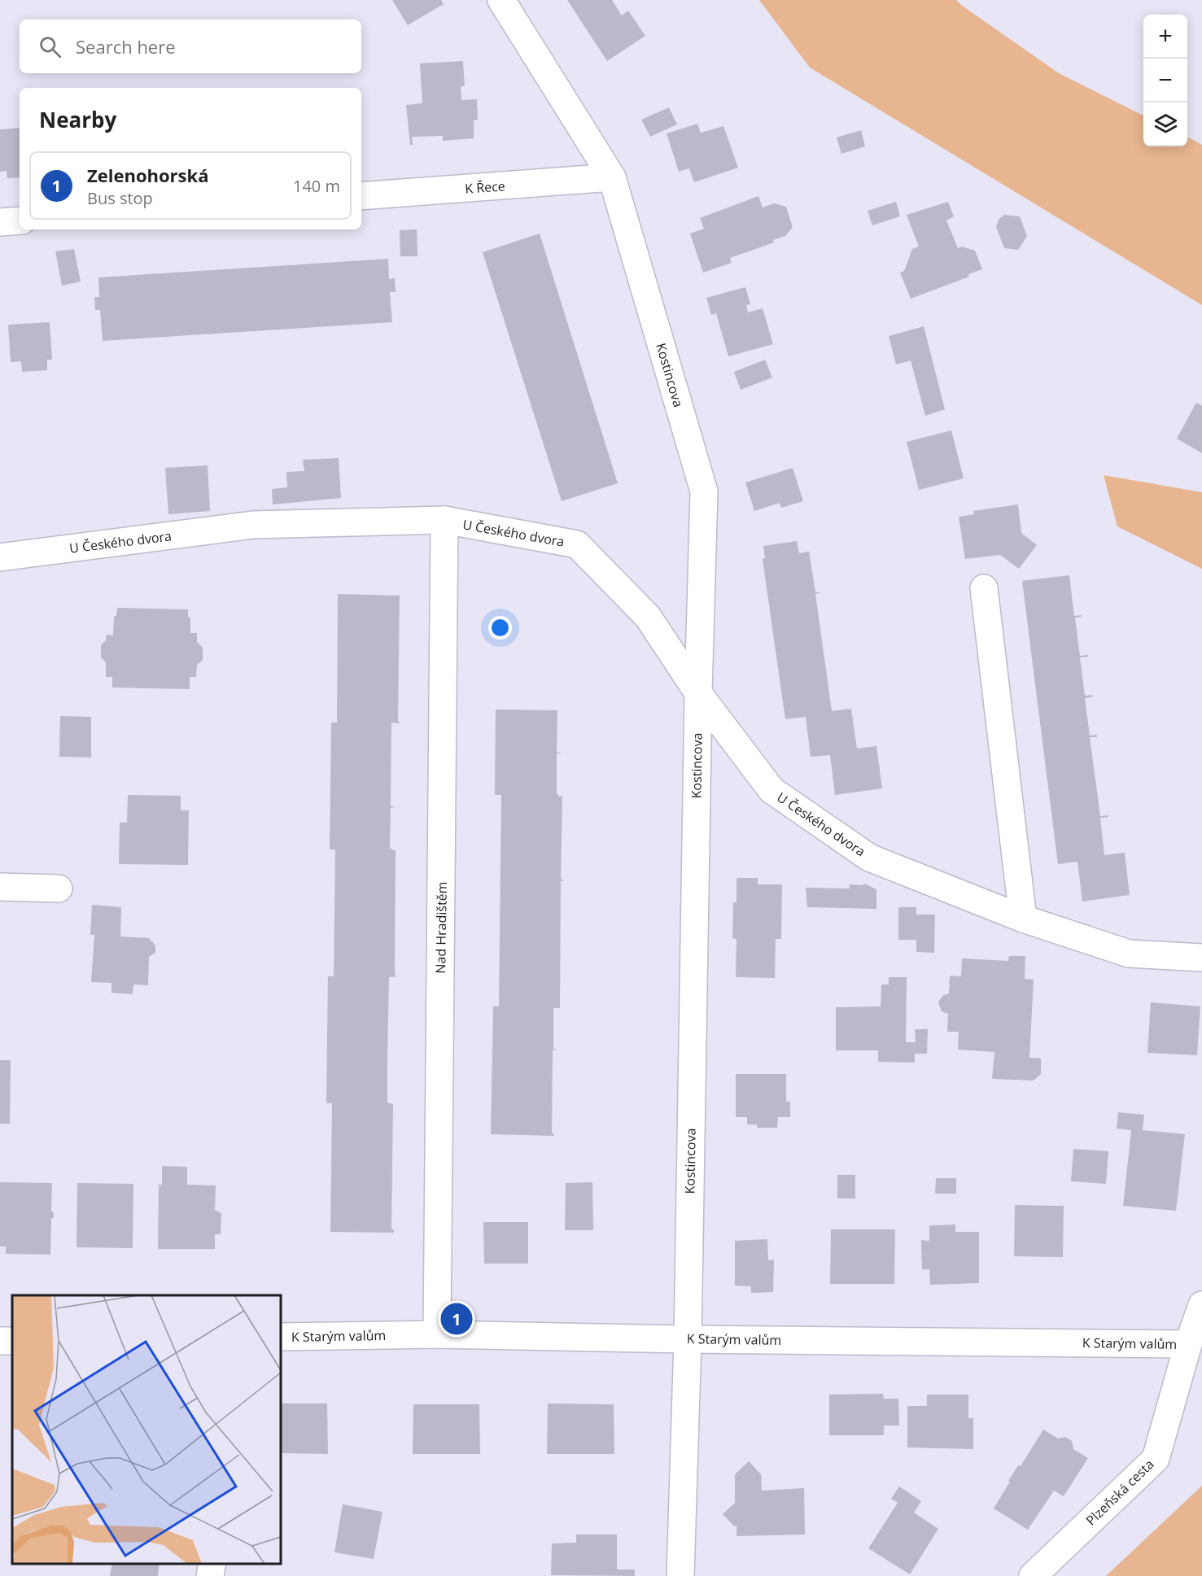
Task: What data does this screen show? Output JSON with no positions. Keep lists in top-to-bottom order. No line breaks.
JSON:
{"streets":{"street":["K Řece","Kostincova","U Českého dvora","Nad Hradištěm","K Starým valům","Plzeňská cesta"]},"crossings":[["K Řece","Kostincova"],["Kostincova","U Českého dvora"],["Kostincova","K Starým valům"],["U Českého dvora","Nad Hradištěm"],["Nad Hradištěm","K Starým valům"],["K Starým valům","Plzeňská cesta"]],"page":{"map_buttons":["+","−"],"search":"Search here","heading":"Nearby","list":[{"mark":"1","name":"Zelenohorská","note":"Bus stop","value":"140 m"}],"pins":"1"}}
